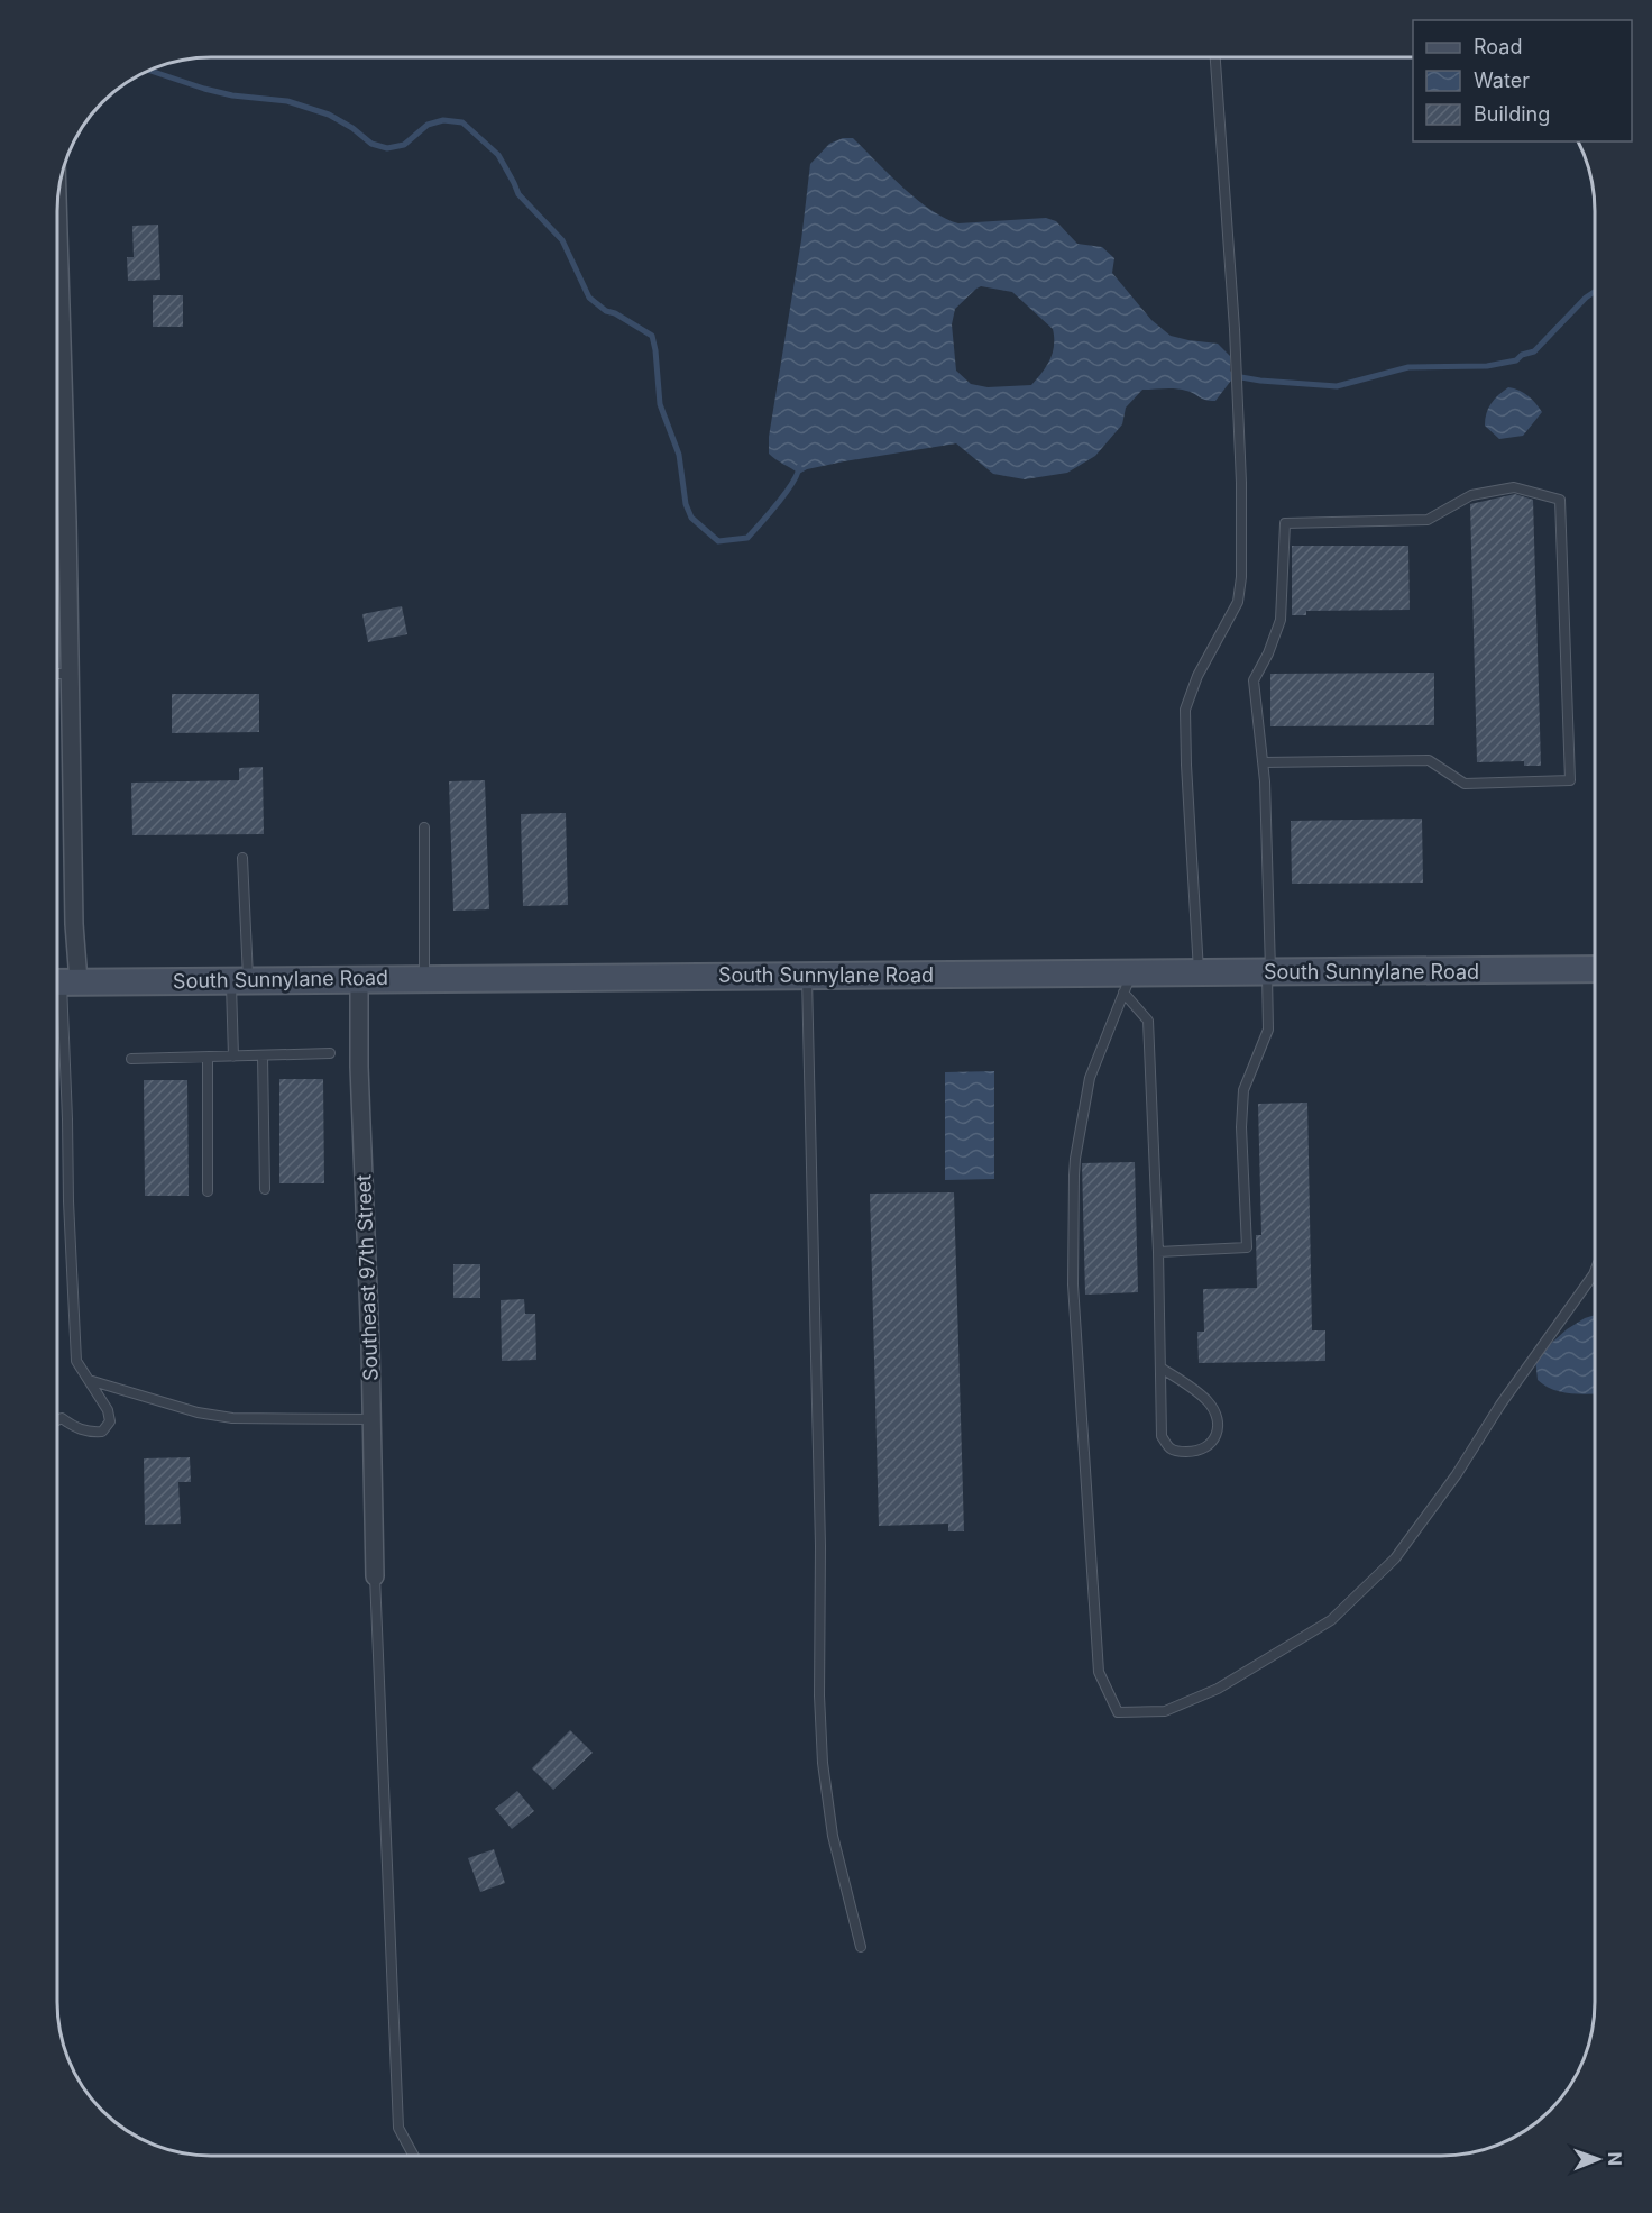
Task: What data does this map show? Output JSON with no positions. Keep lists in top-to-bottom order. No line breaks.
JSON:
{"streets":{"street":["South Sunnylane Road","Southeast 97th Street"]},"crossings":[["South Sunnylane Road","Southeast 97th Street"]],"legend":["Road","Water","Building"],"north":"right"}
